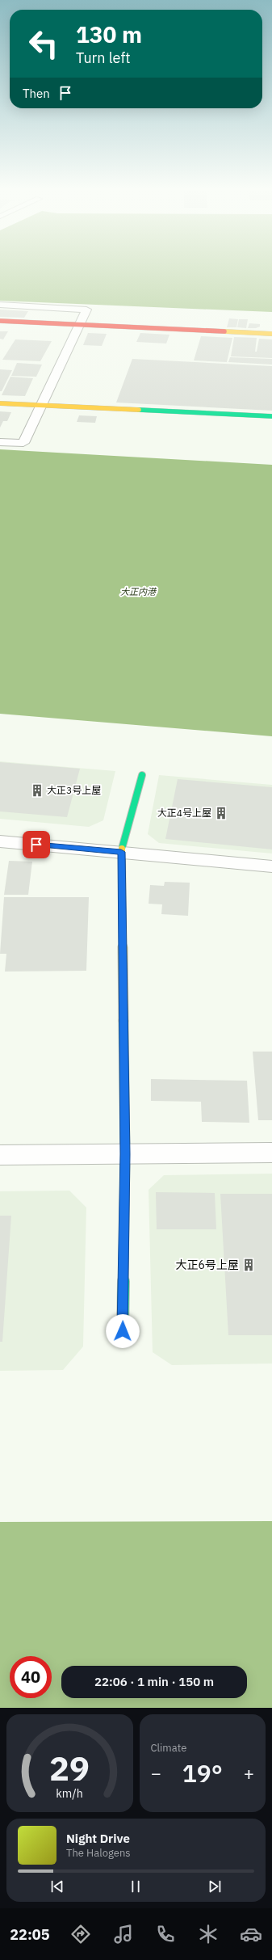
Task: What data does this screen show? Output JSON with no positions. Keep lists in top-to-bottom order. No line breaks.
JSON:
{"water":["大正内港"],"places":{"building":["大正3号上屋","大正4号上屋","大正6号上屋"]},"page":{"turn":["130 m","Turn left"],"then":"Then","limit":"40","trip":"22:06 · 1 min · 150 m","tile":"Climate","heat":["−","19°","+"],"song":["Night Drive","The Halogens"],"tabs":"22:05","gauge":["29","km/h"]}}
